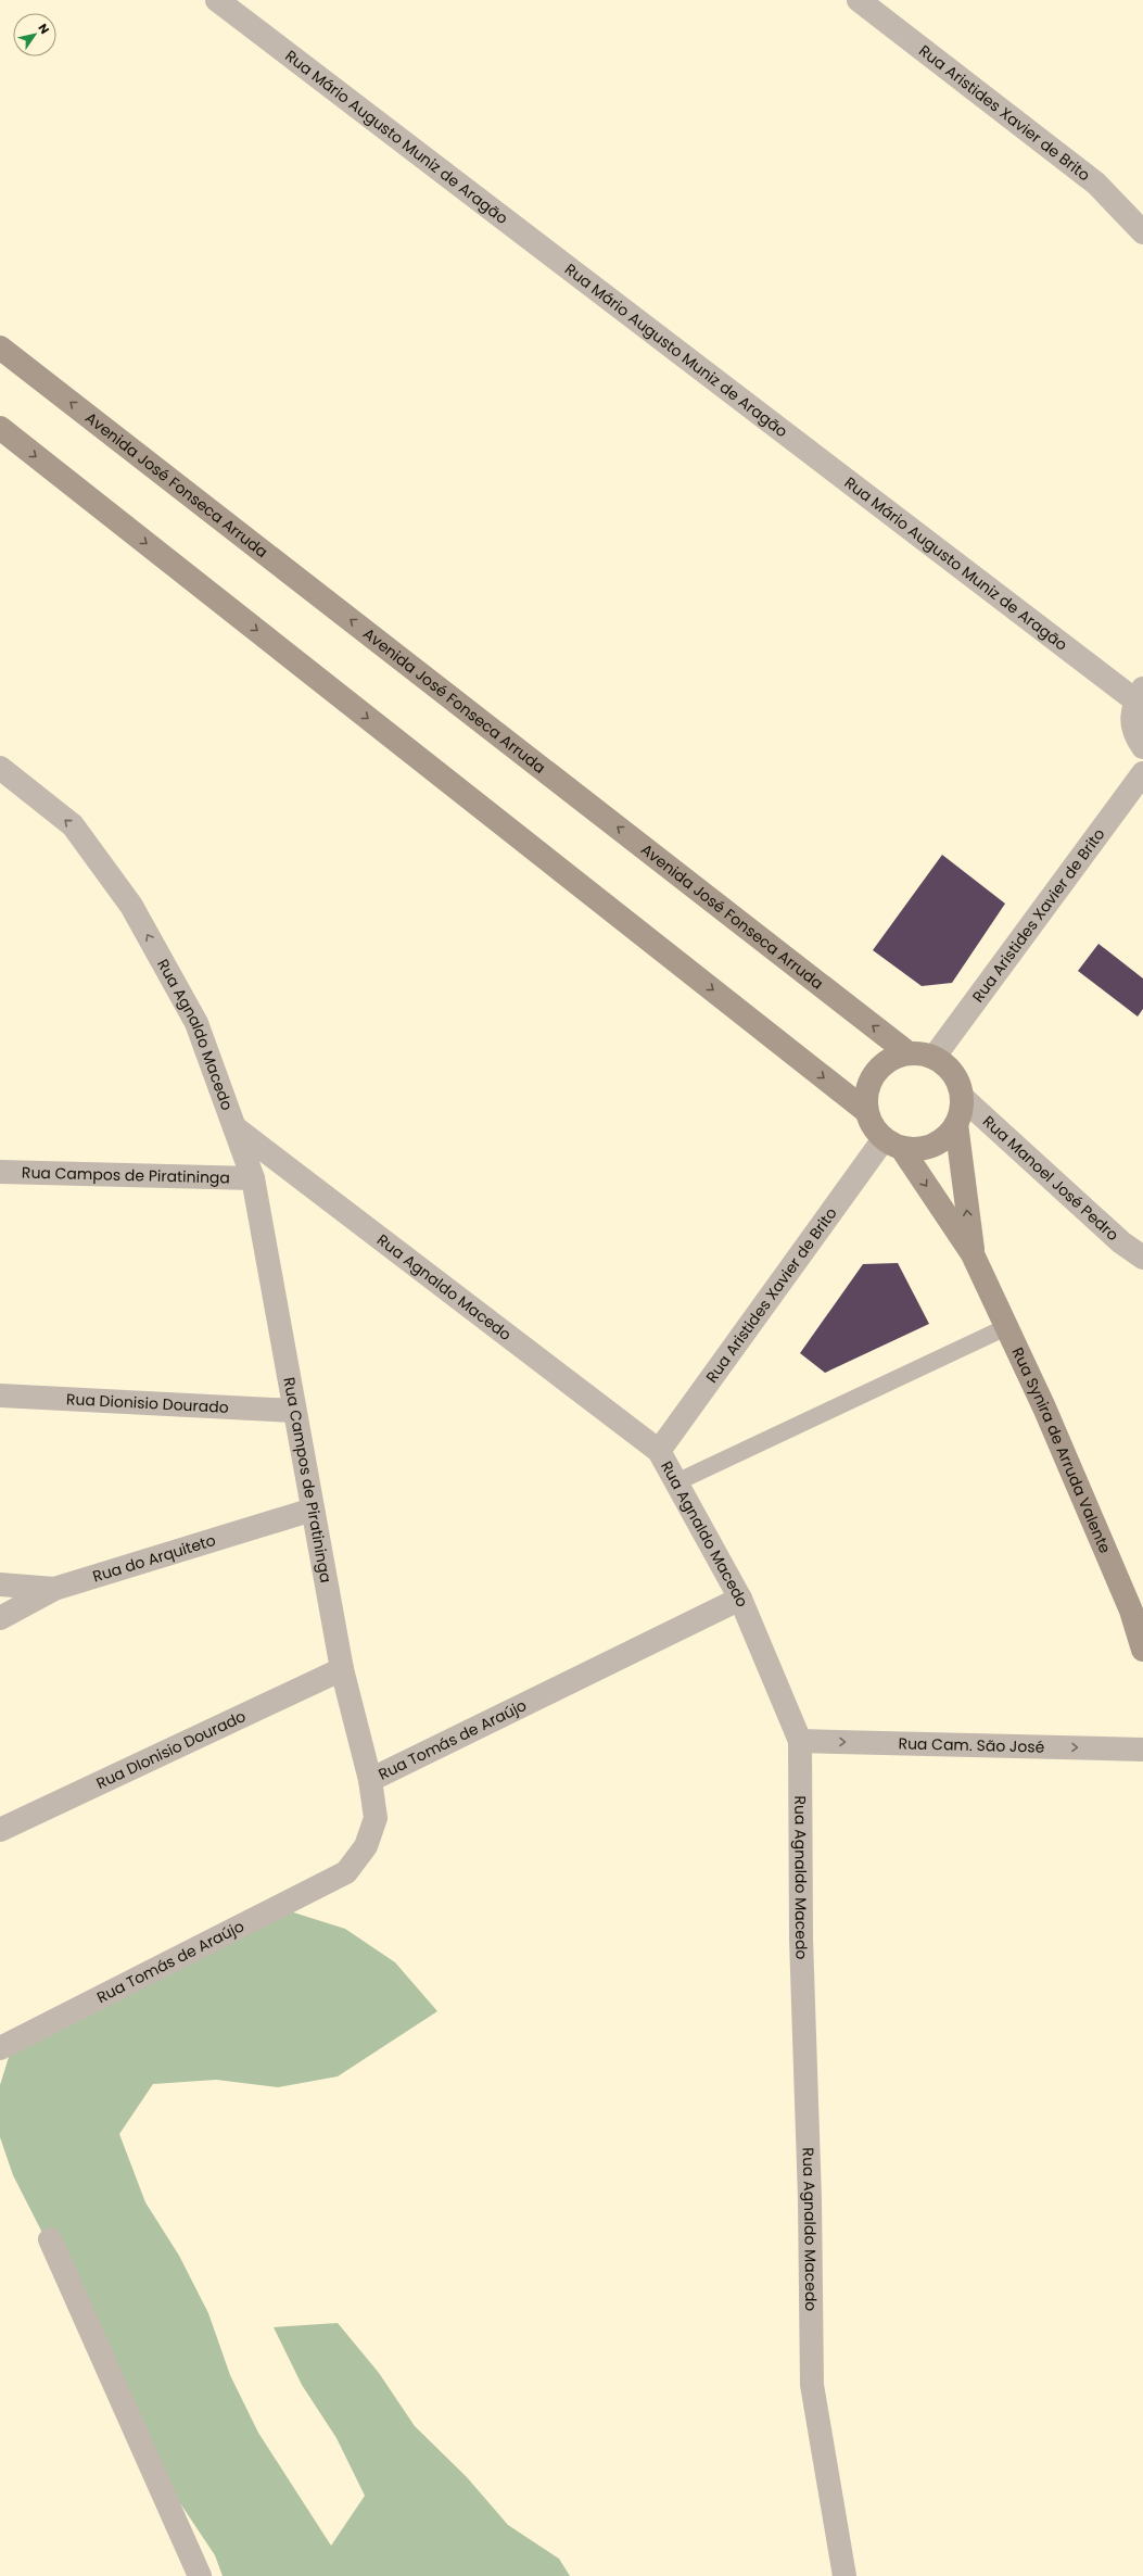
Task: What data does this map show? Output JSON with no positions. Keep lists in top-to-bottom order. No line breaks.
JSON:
{"streets":{"main road":["Avenida José Fonseca Arruda","Rua Synira de Arruda Valente"],"street":["Rua Aristides Xavier de Brito","Rua Mário Augusto Muniz de Aragão","Rua Agnaldo Macedo","Rua Campos de Piratininga","Rua Manoel José Pedro","Rua Dionisio Dourado","Rua do Arquiteto","Rua Tomás de Araújo","Rua Cam. São José","Rua DIonisio Dourado"]},"crossings":[["Rua Aristides Xavier de Brito","Avenida José Fonseca Arruda"],["Rua Aristides Xavier de Brito","Rua Agnaldo Macedo"],["Rua Aristides Xavier de Brito","Rua Manoel José Pedro"],["Rua Aristides Xavier de Brito","Rua Synira de Arruda Valente"],["Avenida José Fonseca Arruda","Rua Manoel José Pedro"],["Avenida José Fonseca Arruda","Rua Synira de Arruda Valente"],["Rua Agnaldo Macedo","Rua Campos de Piratininga"],["Rua Agnaldo Macedo","Rua Tomás de Araújo"],["Rua Agnaldo Macedo","Rua Cam. São José"],["Rua Campos de Piratininga","Rua Dionisio Dourado"],["Rua Campos de Piratininga","Rua do Arquiteto"],["Rua Campos de Piratininga","Rua Tomás de Araújo"],["Rua Campos de Piratininga","Rua DIonisio Dourado"],["Rua Manoel José Pedro","Rua Synira de Arruda Valente"]],"one_way":["Rua Cam. São José"],"north":"top right"}
